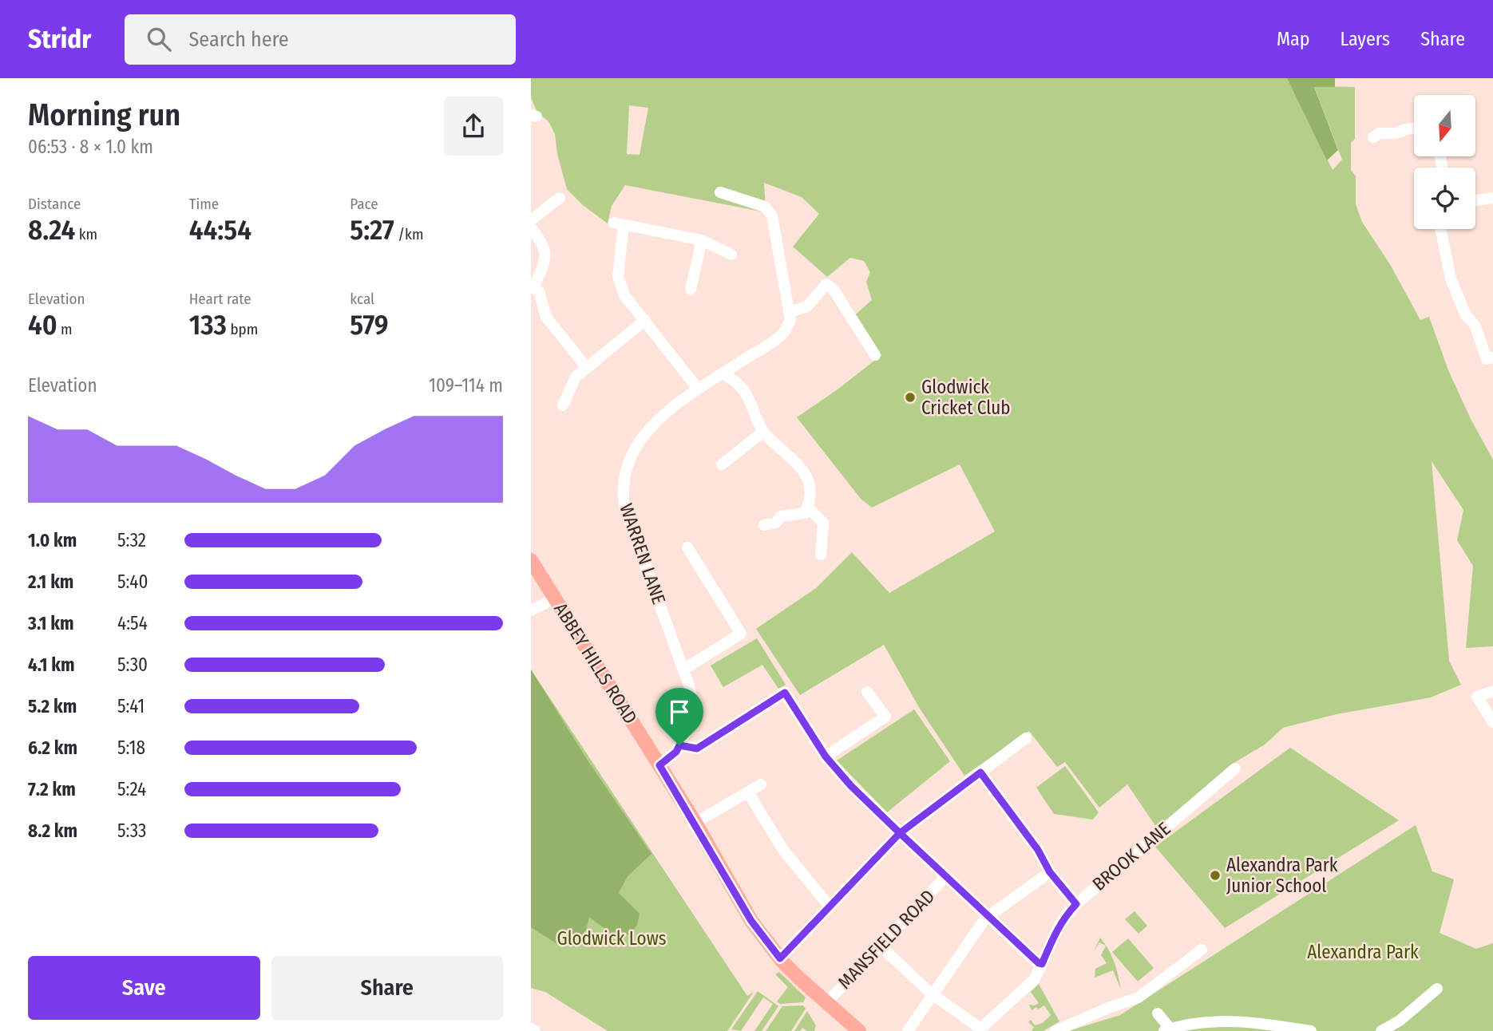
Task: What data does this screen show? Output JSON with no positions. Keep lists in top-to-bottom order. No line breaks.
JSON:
{"streets":{"main road":["ABBEY HILLS ROAD"],"street":["WARREN LANE","BROOK LANE","MANSFIELD ROAD"]},"crossings":[["WARREN LANE","ABBEY HILLS ROAD"],["ABBEY HILLS ROAD","MANSFIELD ROAD"]],"parks":["Glodwick Lows","Alexandra Park"],"places":["Glodwick Cricket Club","Alexandra Park Junior School"],"north":"bottom","page":{"header":"Stridr","search":"Search here","nav":["Map","Layers","Share"],"heading":["Morning run","06:53 · 8 × 1.0 km"],"stats":[["Distance","8.24 km"],["Time","44:54"],["Pace","5:27 /km"],["Elevation","40 m"],["Heart rate","133 bpm"],["kcal","579"]],"chart":["Elevation","109–114 m"],"list":[{"name":"1.0 km","note":"5:32"},{"name":"2.1 km","note":"5:40"},{"name":"3.1 km","note":"4:54"},{"name":"4.1 km","note":"5:30"},{"name":"5.2 km","note":"5:41"},{"name":"6.2 km","note":"5:18"},{"name":"7.2 km","note":"5:24"},{"name":"8.2 km","note":"5:33"}],"buttons":["Save","Share"]}}
